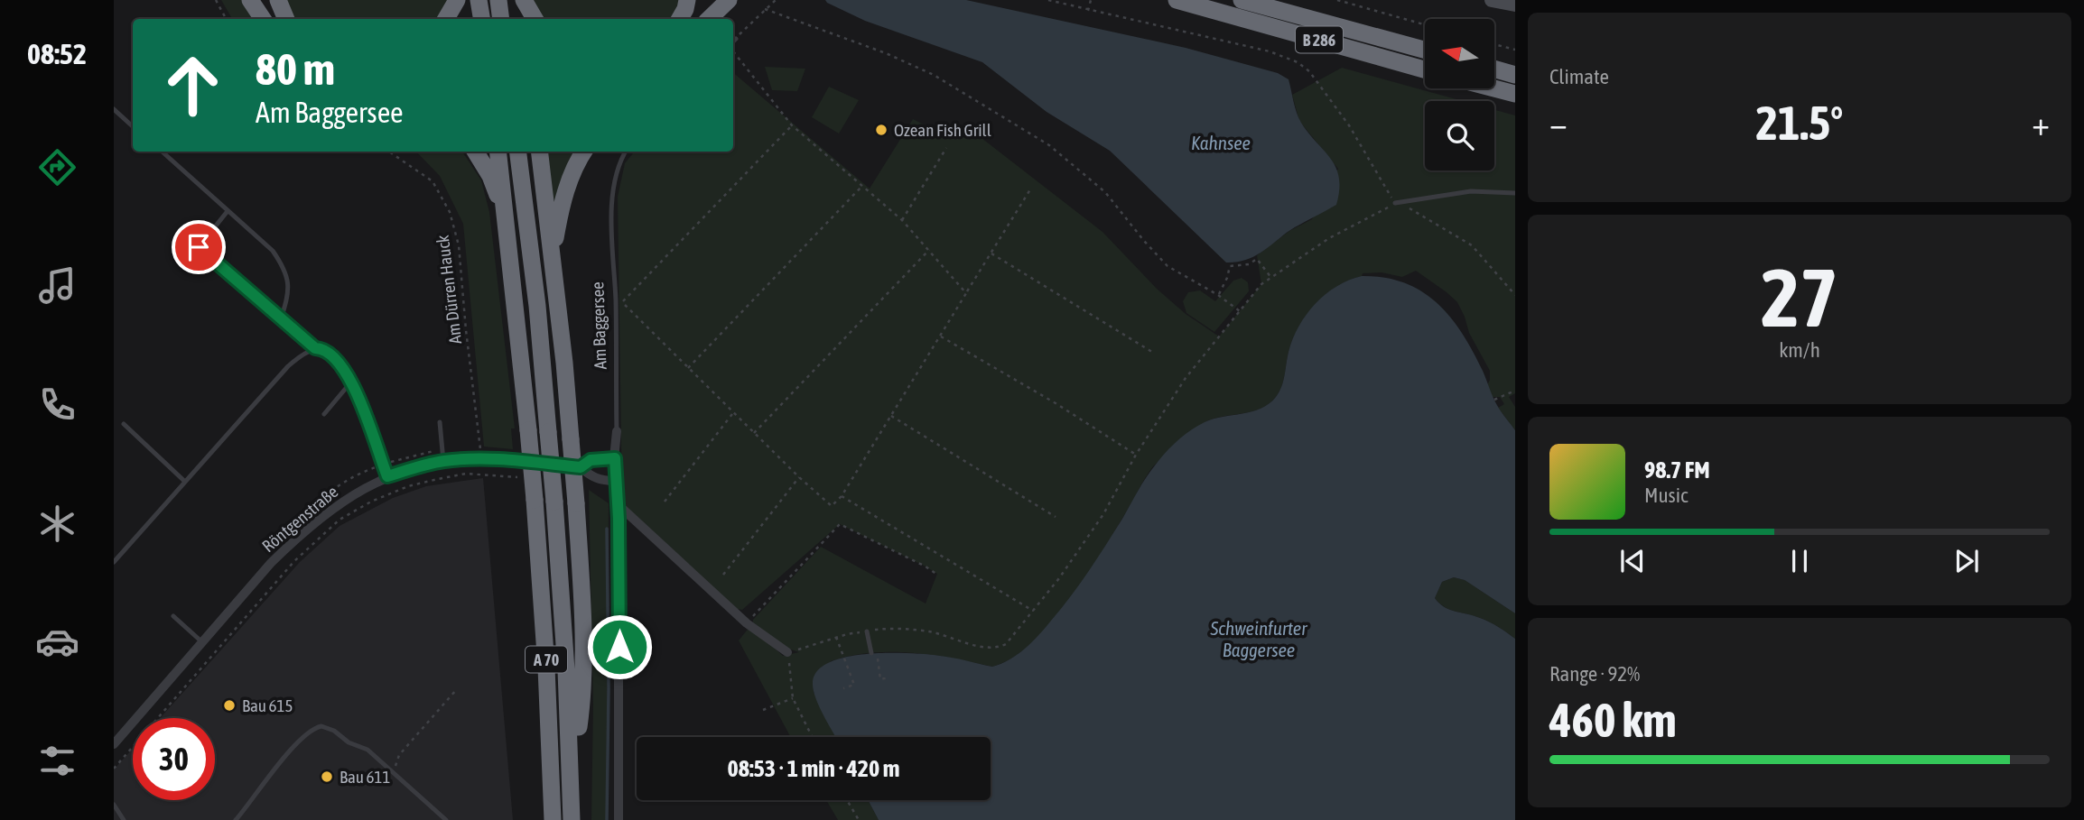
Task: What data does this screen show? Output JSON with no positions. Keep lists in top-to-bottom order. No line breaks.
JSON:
{"streets":{"highway":["B 286","A 70"],"street":["Am Baggersee","Röntgenstraße"],"path":["Am Dürren Hauck"]},"crossings":[["Am Dürren Hauck","Röntgenstraße"],["Am Baggersee","Röntgenstraße"]],"water":["Kahnsee","Schweinfurter Baggersee"],"places":["Ozean Fish Grill","Bau 615","Bau 611"],"north":"left","page":{"tabs":"08:52","tile":["Climate",["27","km/h"],["Range · 92%","460 km"]],"turn":["80 m","Am Baggersee"],"heat":["−","21.5°","+"],"song":["98.7 FM","Music"],"limit":"30","trip":"08:53 · 1 min · 420 m"}}
